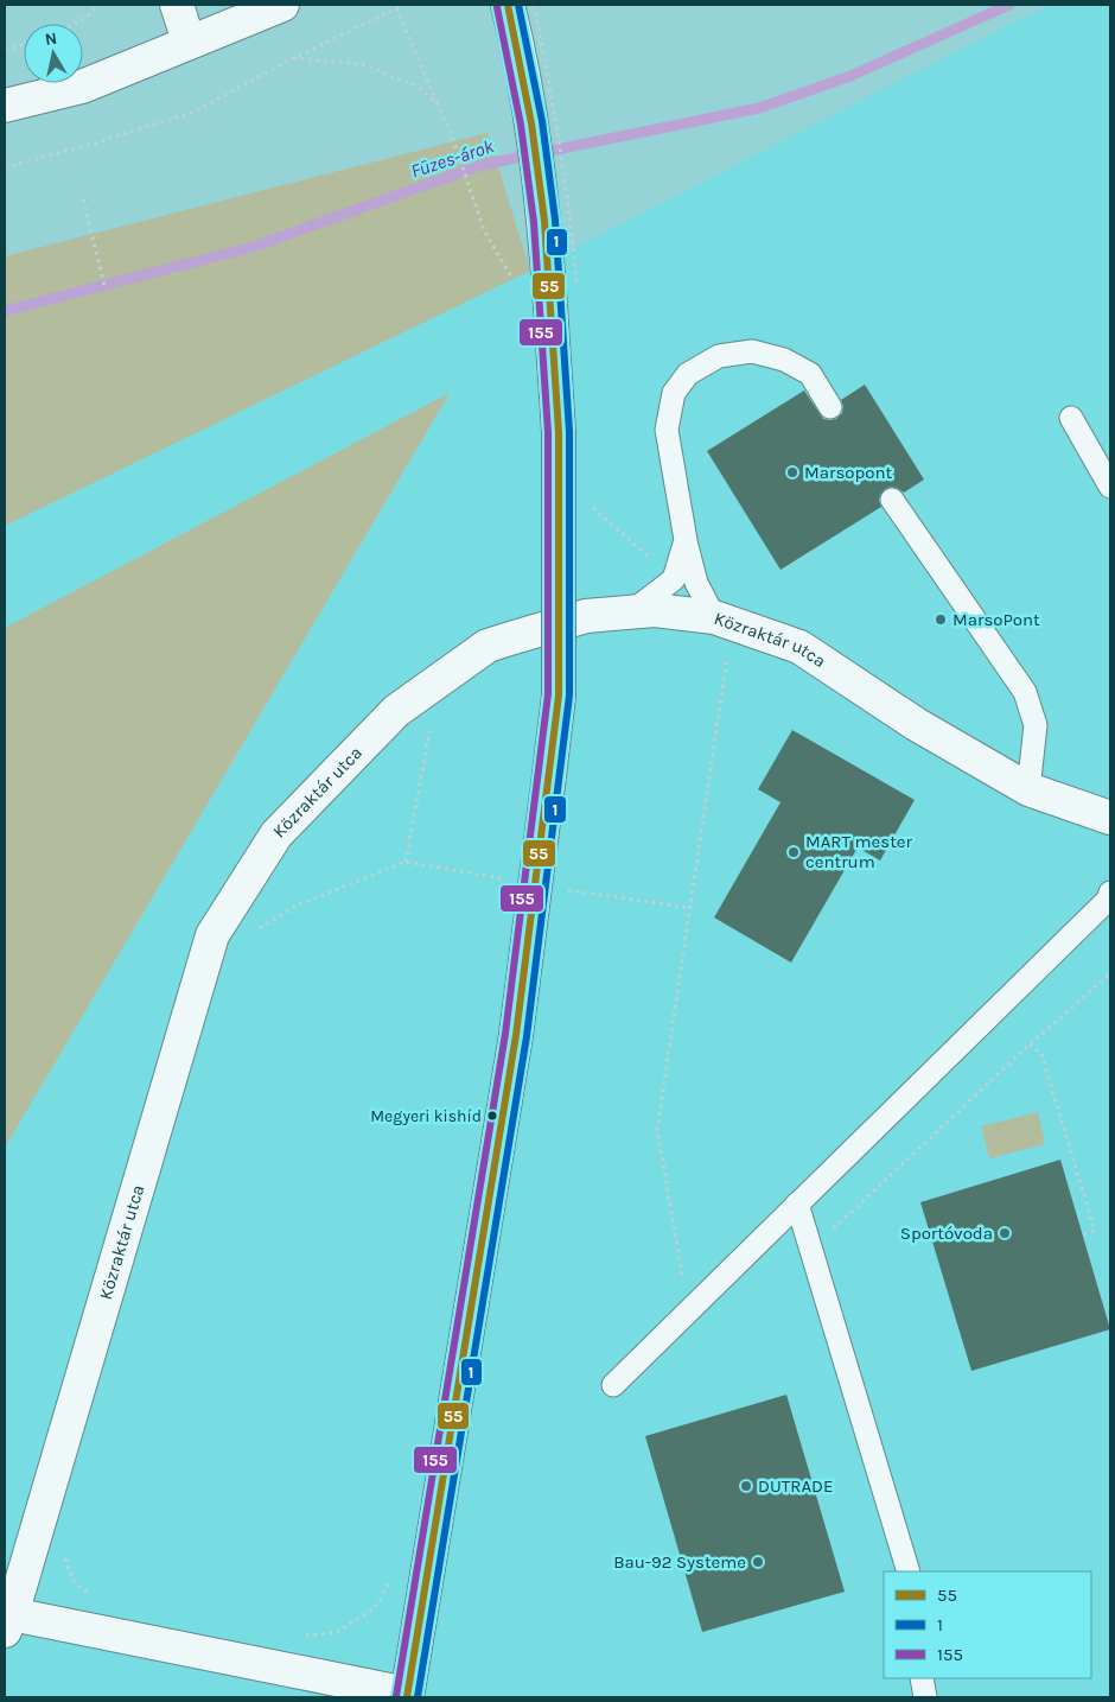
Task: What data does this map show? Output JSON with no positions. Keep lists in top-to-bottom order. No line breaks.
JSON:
{"streets":{"street":["Közraktár utca"]},"water":["Füzes-árok"],"places":["Marsopont","MarsoPont","MART mester centrum","Megyeri kishíd","Sportóvoda","DUTRADE","Bau-92 Systeme"],"lines":["transit line 55","transit line 1","transit line 155"],"legend":["55","1","155"],"north":"top"}
